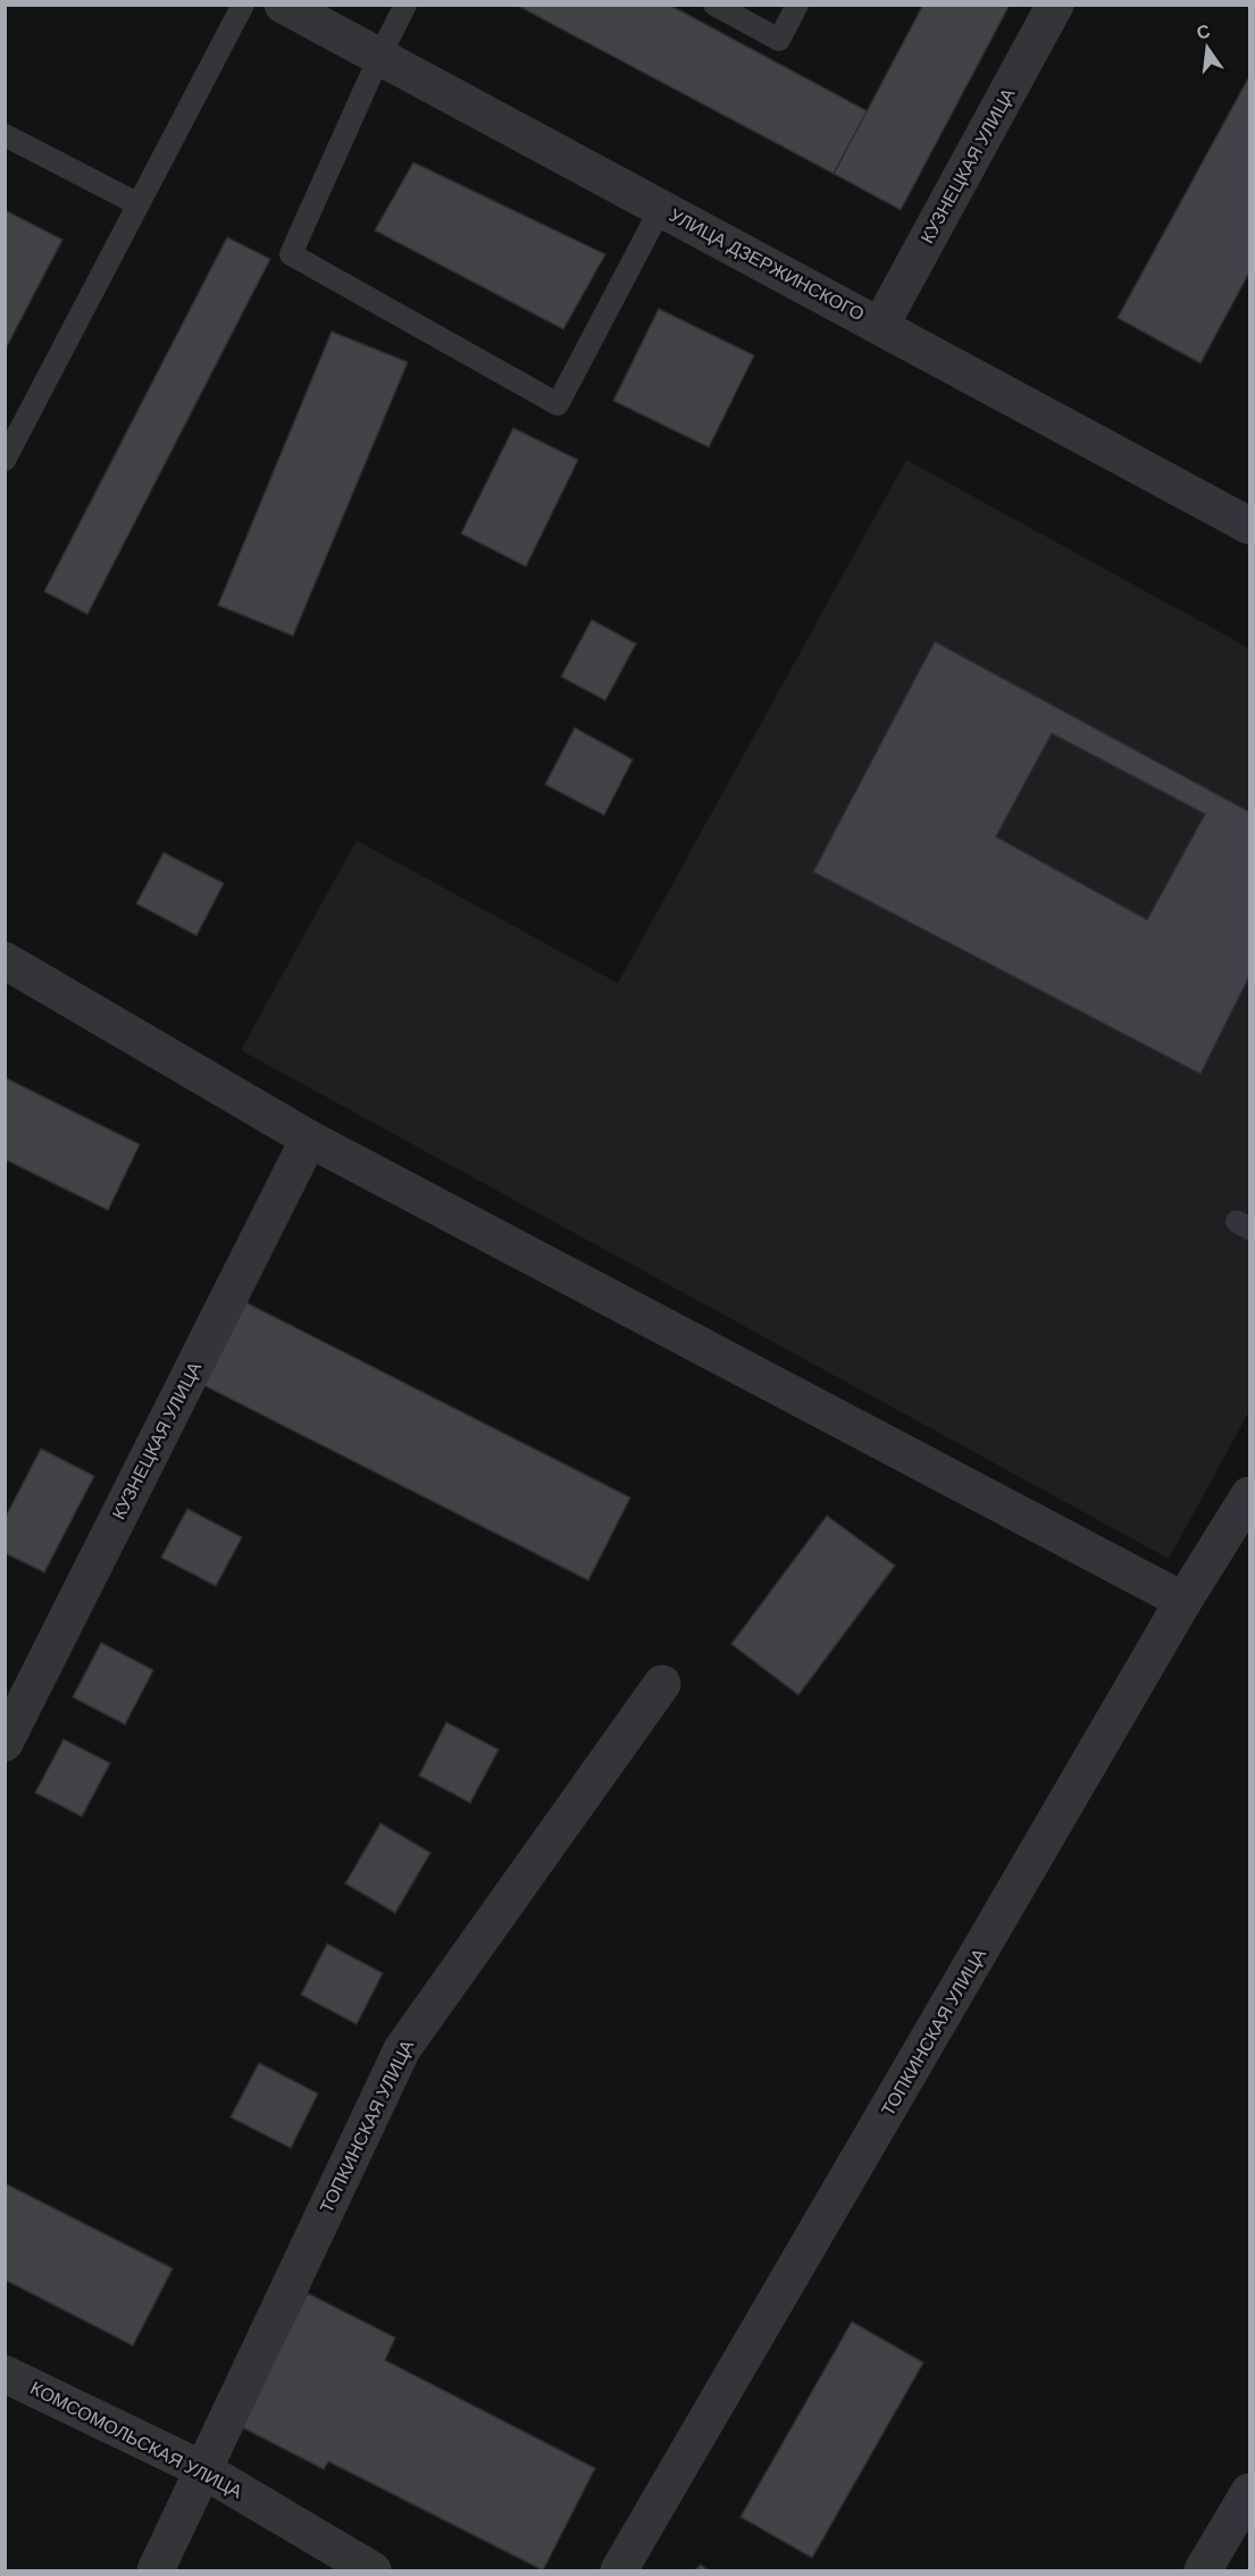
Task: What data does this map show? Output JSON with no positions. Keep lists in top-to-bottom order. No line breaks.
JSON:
{"streets":{"street":["КУЗНЕЦКАЯ УЛИЦА","УЛИЦА ДЗЕРЖИНСКОГО","ТОПКИНСКАЯ УЛИЦА","КОМСОМОЛЬСКАЯ УЛИЦА"]},"crossings":[["КУЗНЕЦКАЯ УЛИЦА","УЛИЦА ДЗЕРЖИНСКОГО"],["ТОПКИНСКАЯ УЛИЦА","КОМСОМОЛЬСКАЯ УЛИЦА"]],"north":"top"}
